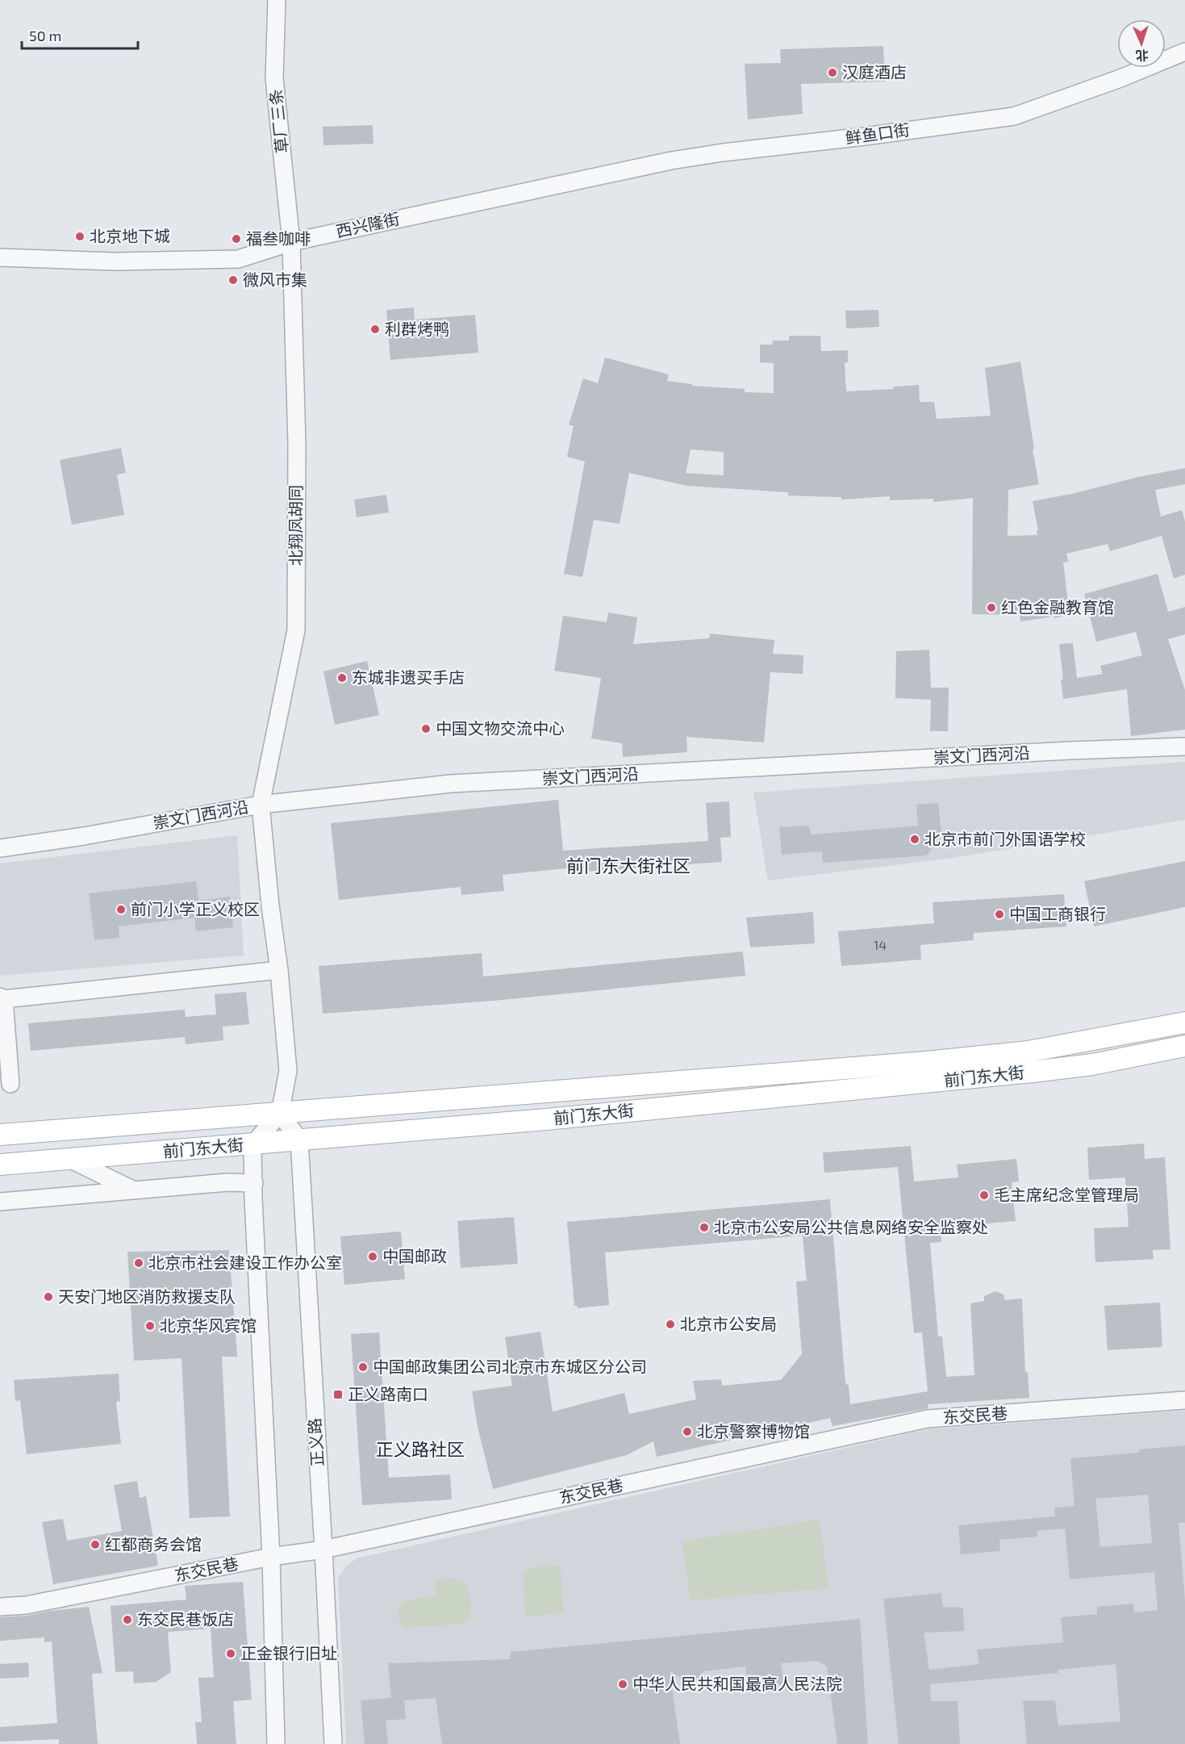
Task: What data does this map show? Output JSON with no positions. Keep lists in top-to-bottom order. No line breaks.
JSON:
{"streets":{"main road":["前门东大街"],"street":["草厂三条","鲜鱼口街","西兴隆街","北翔凤胡同","崇文门西河沿","东交民巷","正义路"]},"crossings":[["草厂三条","西兴隆街"],["草厂三条","北翔凤胡同"],["鲜鱼口街","西兴隆街"],["西兴隆街","北翔凤胡同"],["北翔凤胡同","崇文门西河沿"],["北翔凤胡同","前门东大街"],["前门东大街","正义路"],["东交民巷","正义路"]],"districts":["前门东大街社区","正义路社区"],"places":{"other":["汉庭酒店","北京地下城","福叁咖啡","微风市集","利群烤鸭","红色金融教育馆","东城非遗买手店","中国文物交流中心","北京市前门外国语学校","前门小学正义校区","中国工商银行","毛主席纪念堂管理局","北京市公安局公共信息网络安全监察处","中国邮政","北京市社会建设工作办公室","天安门地区消防救援支队","北京市公安局","北京华风宾馆","中国邮政集团公司北京市东城区分公司","北京警察博物馆","红都商务会馆","东交民巷饭店","正金银行旧址","中华人民共和国最高人民法院"],"transit":["正义路南口"]},"house_numbers":["14"],"scale_bar":"50 m","north":"bottom"}
